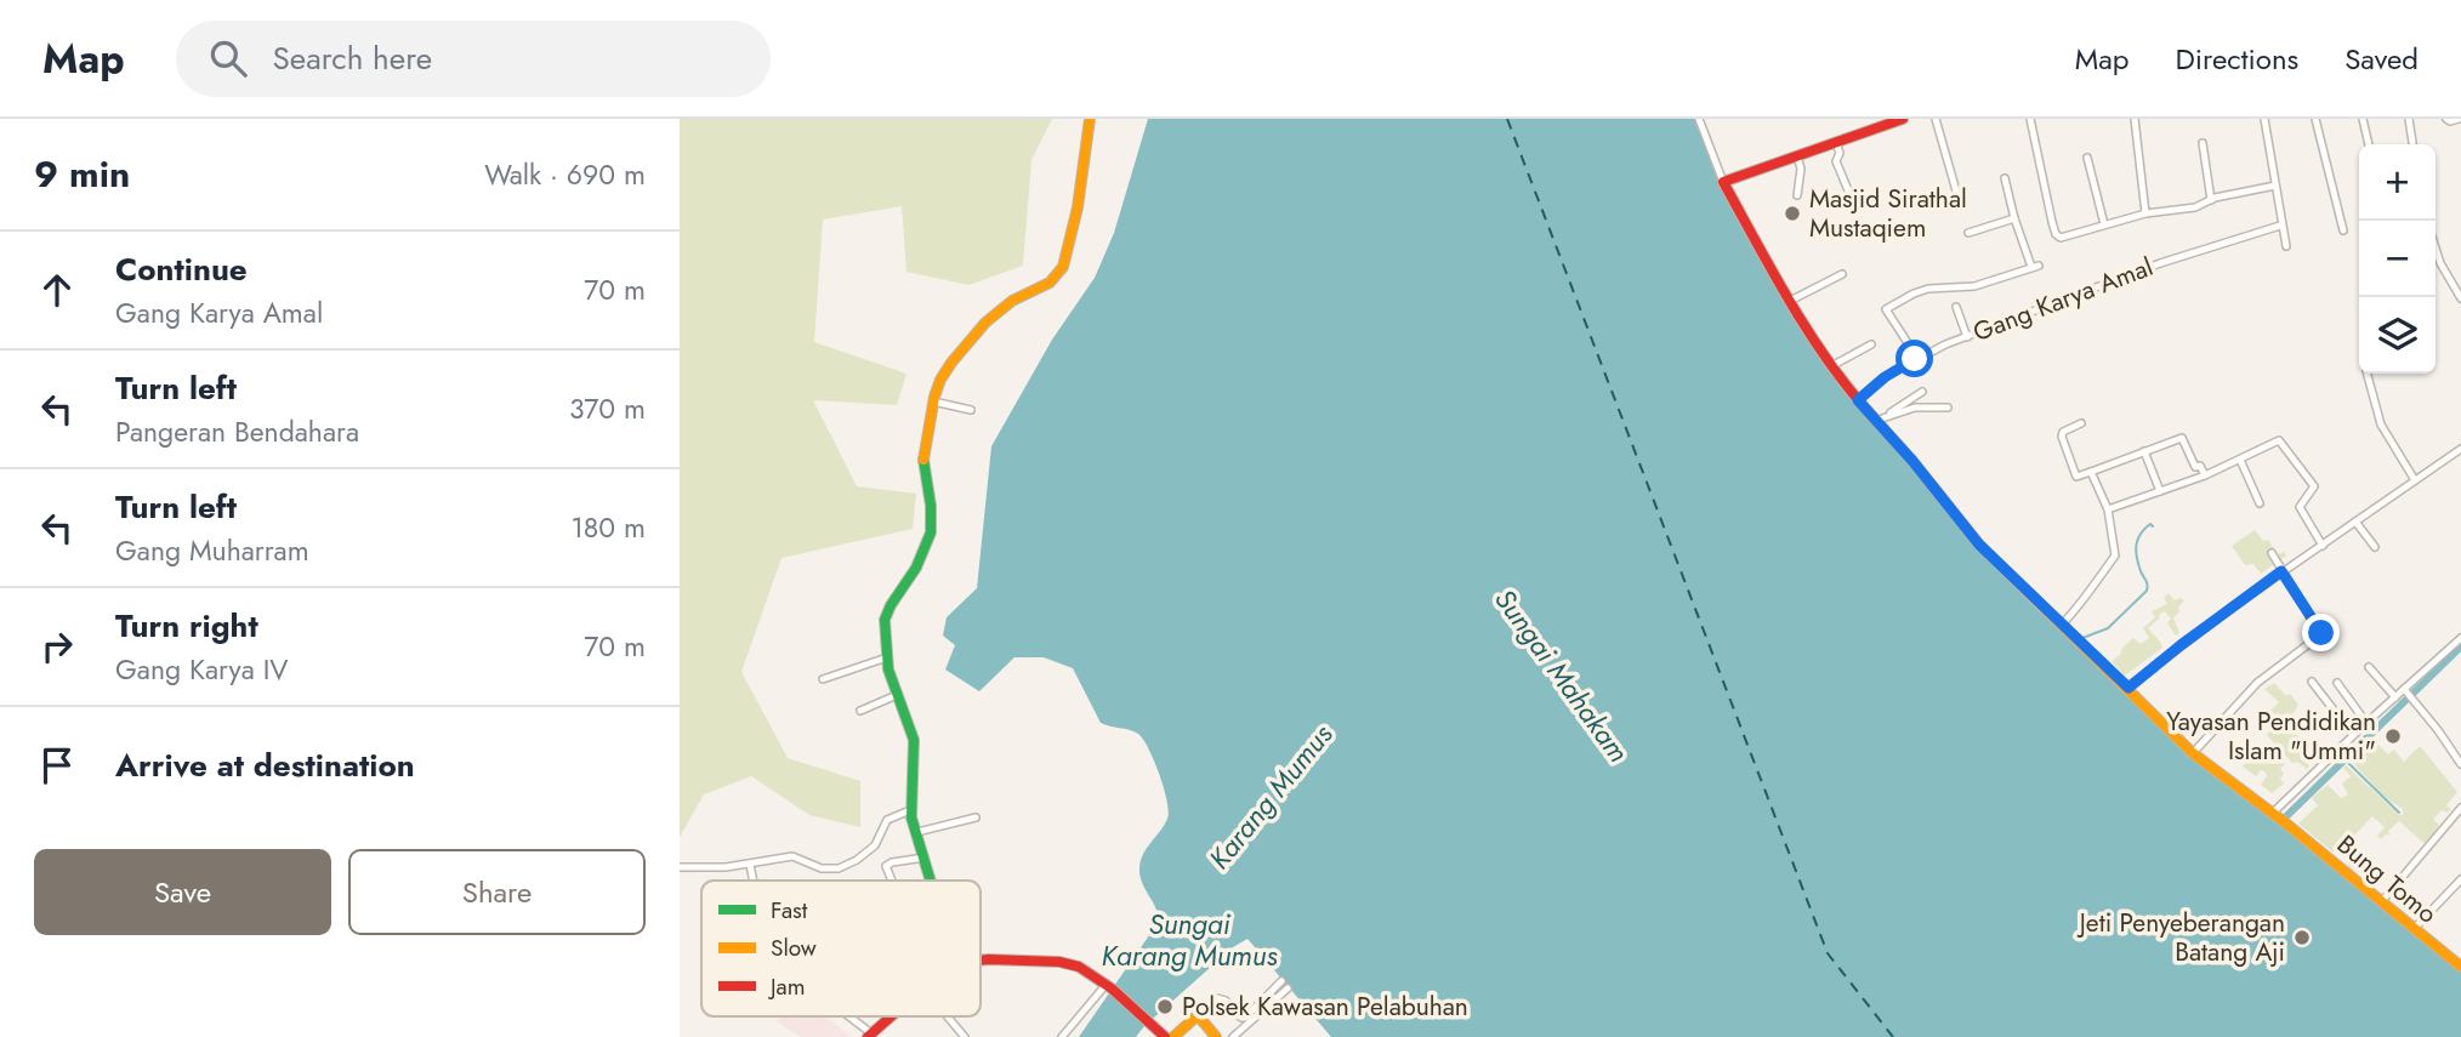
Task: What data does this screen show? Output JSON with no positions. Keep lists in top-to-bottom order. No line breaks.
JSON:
{"streets":{"main road":["Bung Tomo"],"street":["Gang Karya Amal"]},"crossings":[["Gang Karya Amal","Bung Tomo"]],"water":["Sungai Mahakam","Karang Mumus","Sungai Karang Mumus"],"places":["Masjid Sirathal Mustaqiem","Yayasan Pendidikan Islam \"Ummi\"","Jeti Penyeberangan Batang Aji","Polsek Kawasan Pelabuhan"],"legend":["Fast","Slow","Jam"],"page":{"header":"Map","search":"Search here","nav":["Map","Directions","Saved"],"heading":["9 min","Walk · 690 m"],"map_buttons":["+","−"],"list":[["Continue","Gang Karya Amal","70 m"],["Turn left","Pangeran Bendahara","370 m"],["Turn left","Gang Muharram","180 m"],["Turn right","Gang Karya IV","70 m"],"Arrive at destination"],"buttons":["Save","Share"]}}
